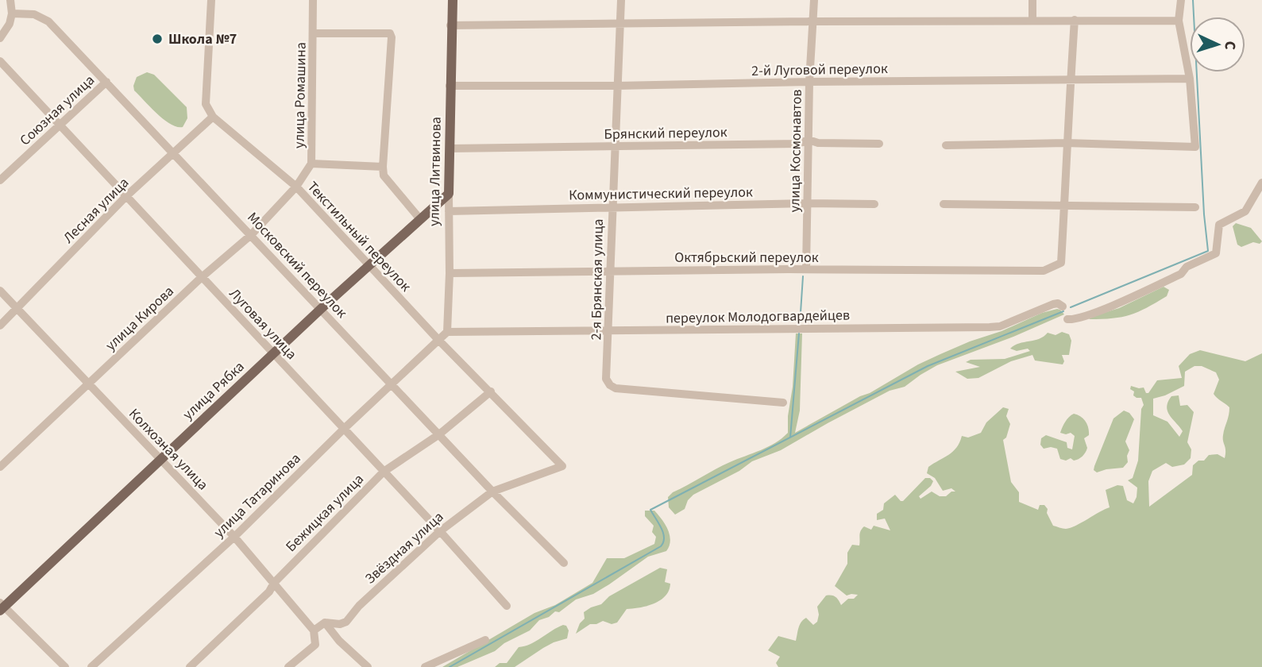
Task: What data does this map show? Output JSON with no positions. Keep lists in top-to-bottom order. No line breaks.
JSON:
{"streets":{"main road":["улица Литвинова","улица Рябка"],"street":["2-й Луговой переулок","улица Ромашина","Союзная улица","Брянский переулок","улица Космонавтов","Коммунистический переулок","Лесная улица","Текстильный переулок","Октябрьский переулок","Московский переулок","2-я Брянская улица","переулок Молодогвардейцев","улица Кирова","Луговая улица","Колхозная улица","улица Татаринова","Бежицкая улица","Звёздная улица"]},"crossings":[["2-й Луговой переулок","улица Космонавтов"],["2-й Луговой переулок","улица Литвинова"],["2-й Луговой переулок","2-я Брянская улица"],["улица Ромашина","Текстильный переулок"],["улица Ромашина","улица Кирова"],["Союзная улица","Московский переулок"],["Союзная улица","Луговая улица"],["Брянский переулок","улица Космонавтов"],["Брянский переулок","улица Литвинова"],["Брянский переулок","2-я Брянская улица"],["улица Космонавтов","Коммунистический переулок"],["улица Космонавтов","Октябрьский переулок"],["улица Литвинова","Коммунистический переулок"],["улица Литвинова","Октябрьский переулок"],["улица Литвинова","переулок Молодогвардейцев"],["улица Литвинова","улица Рябка"],["Коммунистический переулок","2-я Брянская улица"],["Лесная улица","Текстильный переулок"],["Лесная улица","Московский переулок"],["Лесная улица","Луговая улица"],["Лесная улица","Колхозная улица"],["Текстильный переулок","улица Кирова"],["Текстильный переулок","улица Рябка"],["Текстильный переулок","улица Татаринова"],["Текстильный переулок","Бежицкая улица"],["Текстильный переулок","Звёздная улица"],["Октябрьский переулок","2-я Брянская улица"],["Московский переулок","улица Кирова"],["Московский переулок","улица Рябка"],["Московский переулок","улица Татаринова"],["Московский переулок","Бежицкая улица"],["Московский переулок","Звёздная улица"],["2-я Брянская улица","переулок Молодогвардейцев"],["улица Кирова","Луговая улица"],["улица Кирова","Колхозная улица"],["Луговая улица","улица Рябка"],["Луговая улица","улица Татаринова"],["Луговая улица","Бежицкая улица"],["Луговая улица","Звёздная улица"],["улица Рябка","Колхозная улица"],["Колхозная улица","улица Татаринова"],["Колхозная улица","Бежицкая улица"],["Колхозная улица","Звёздная улица"]],"places":["Школа №7"],"north":"right"}
